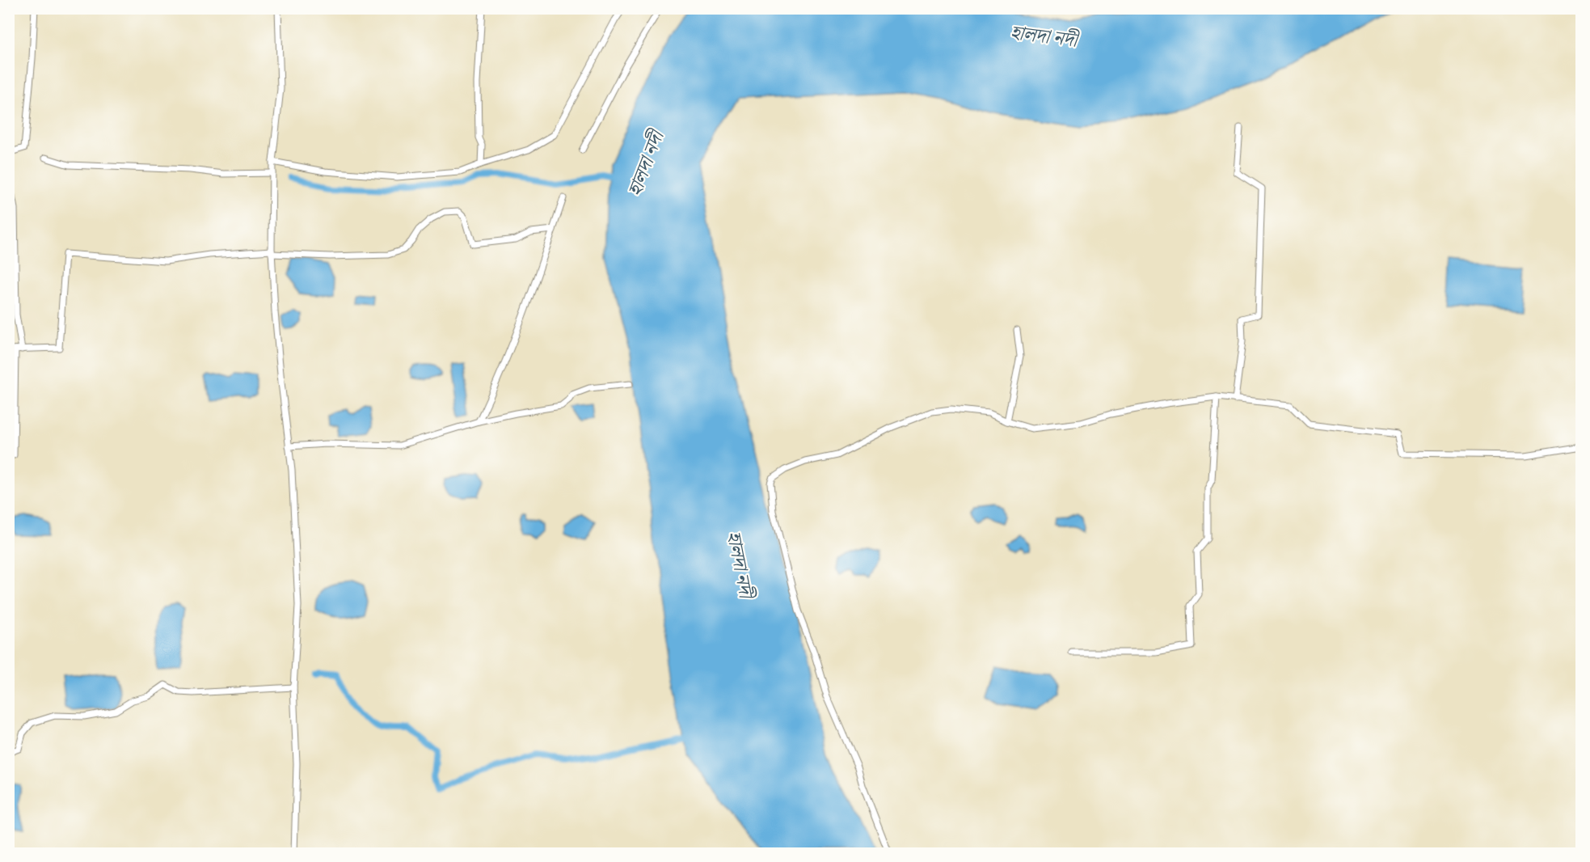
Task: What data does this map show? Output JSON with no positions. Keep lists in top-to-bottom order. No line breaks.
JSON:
{"water":["হালদা নদী"]}
